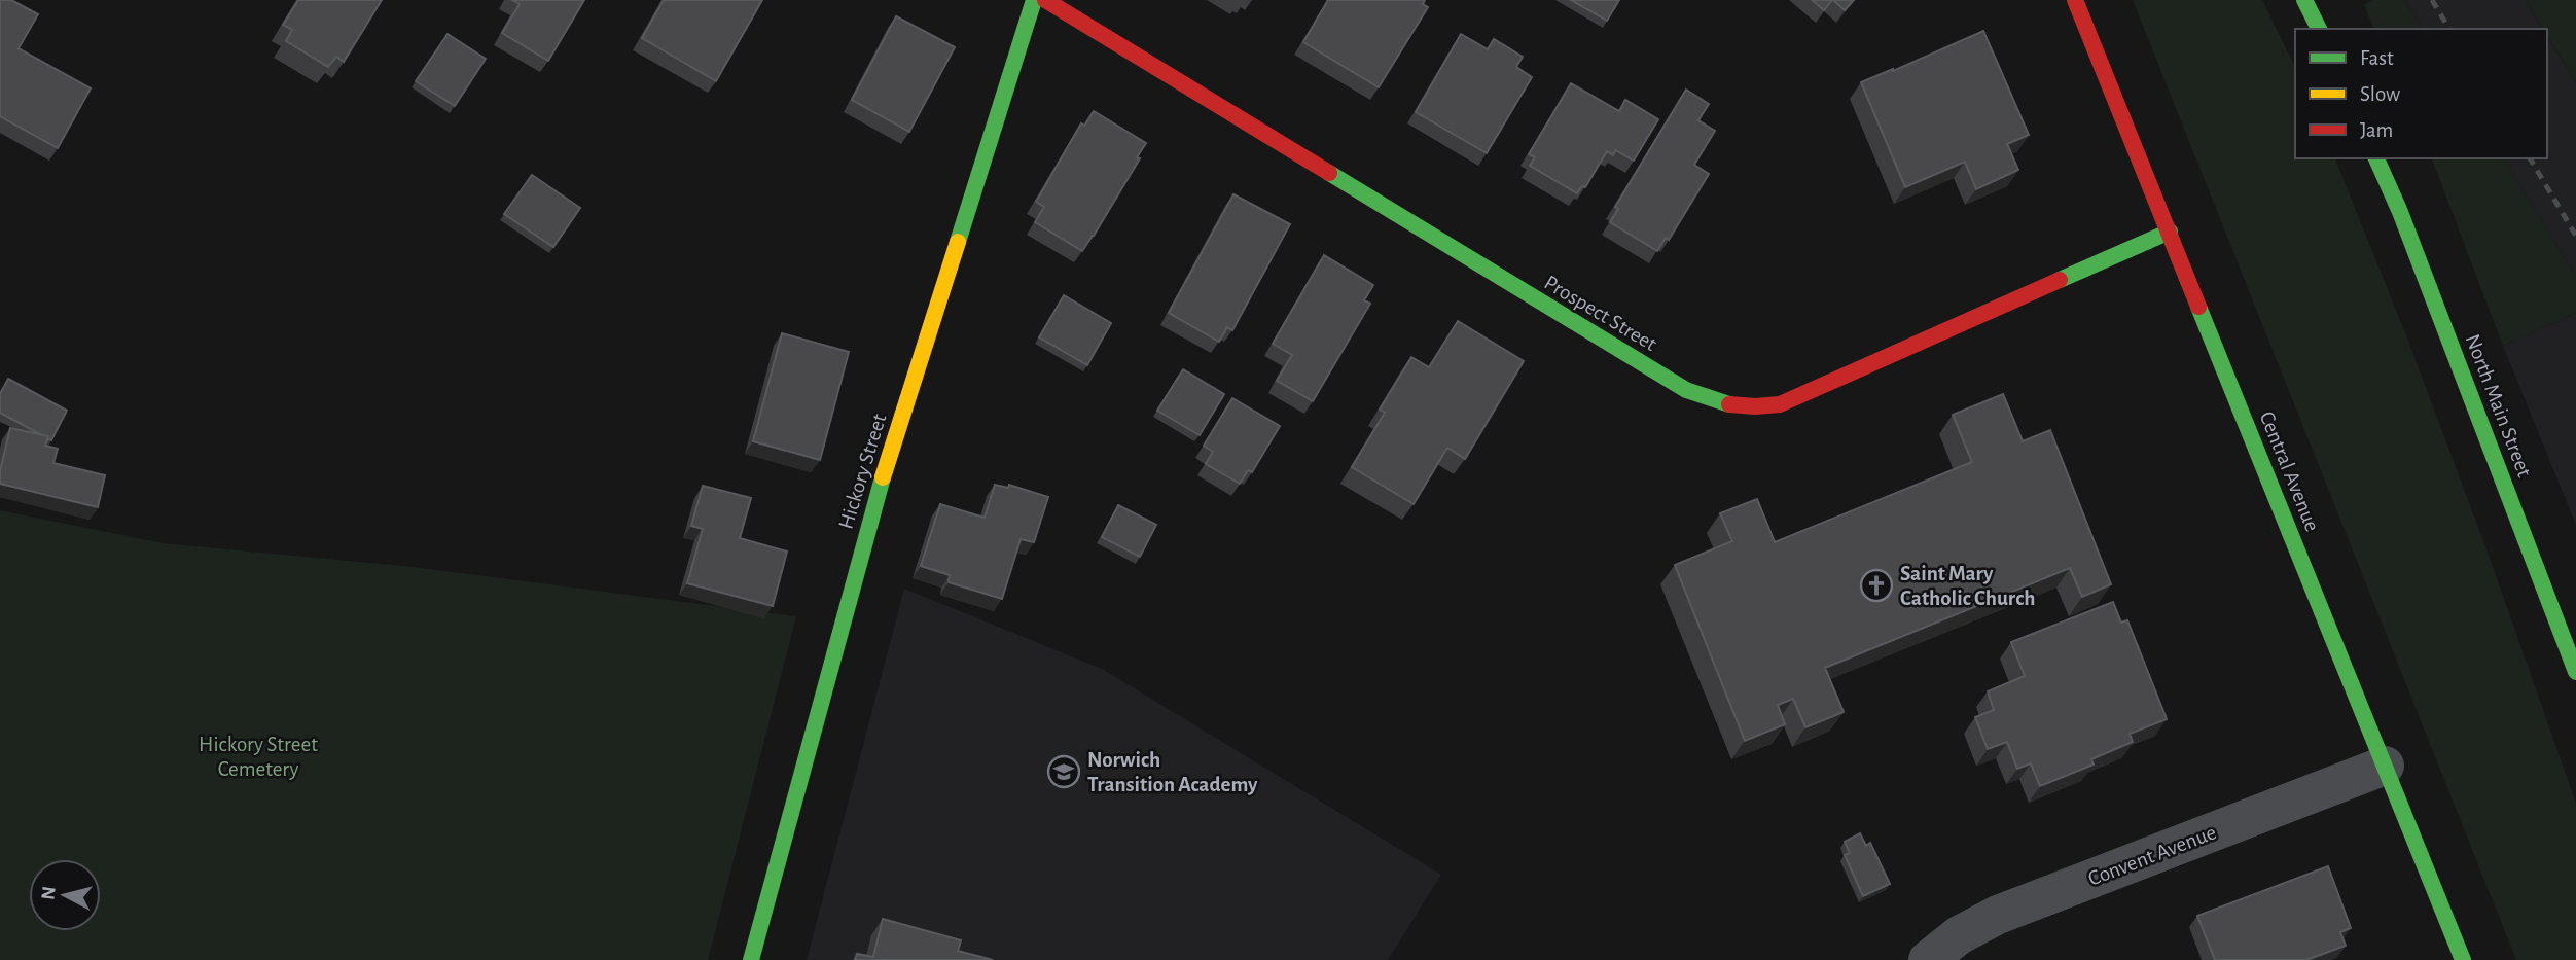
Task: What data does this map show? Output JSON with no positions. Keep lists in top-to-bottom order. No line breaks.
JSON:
{"streets":{"street":["Prospect Street","North Main Street","Hickory Street","Central Avenue","Convent Avenue"]},"crossings":[["Prospect Street","Central Avenue"],["Central Avenue","Convent Avenue"]],"parks":["Hickory Street Cemetery"],"places":{"church":["Saint Mary Catholic Church"],"school or university":["Norwich Transition Academy"]},"legend":["Fast","Slow","Jam"],"north":"left"}
